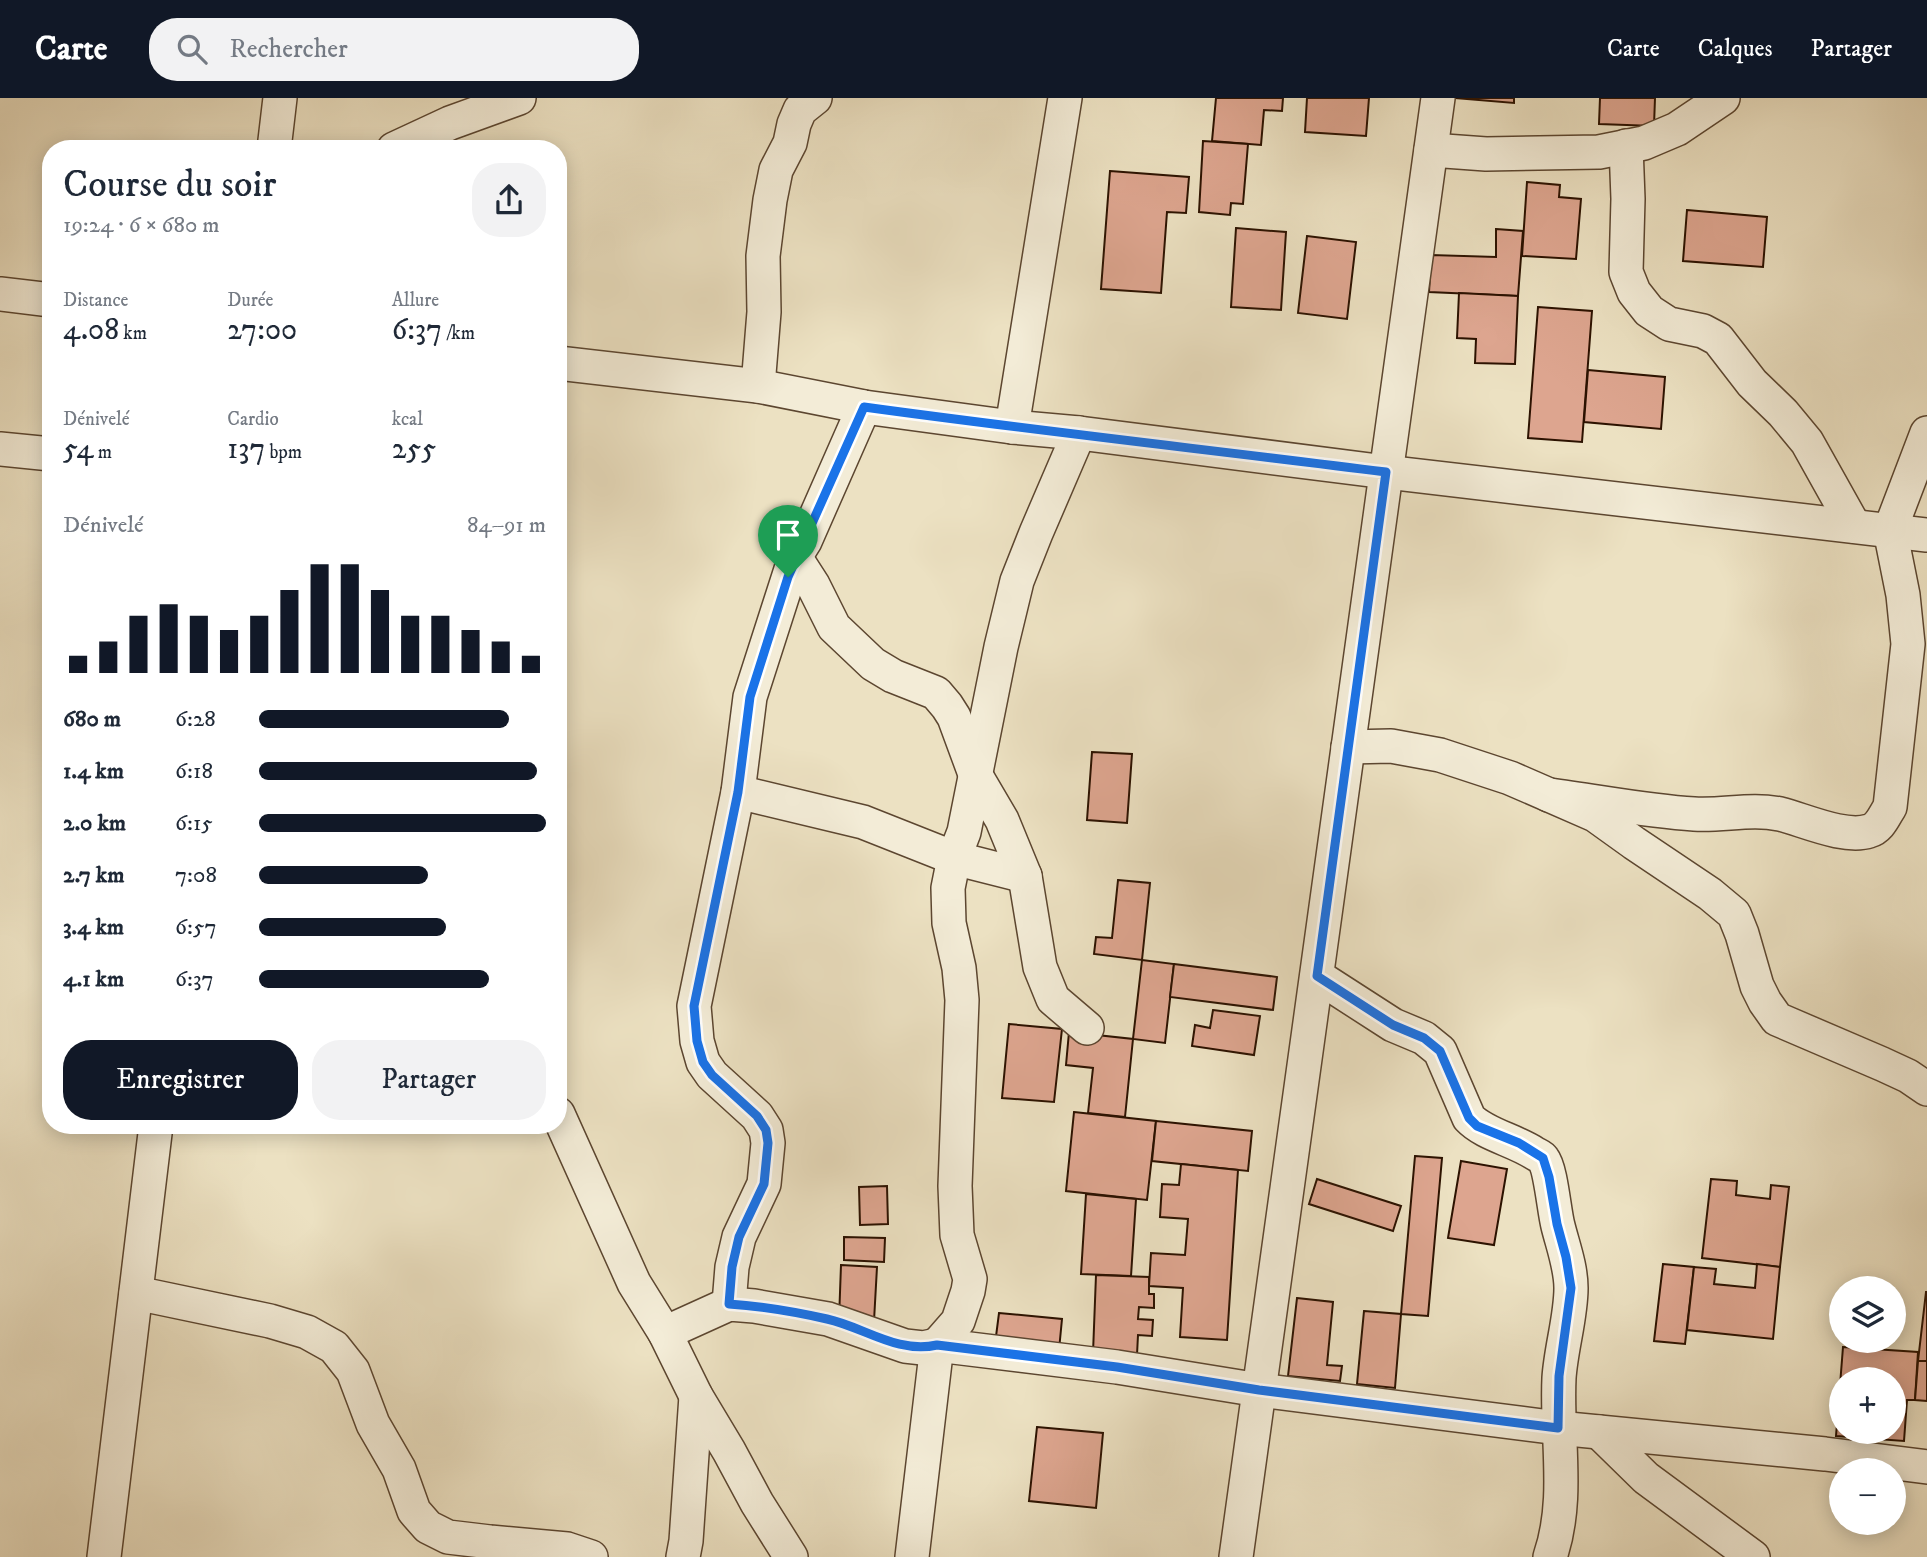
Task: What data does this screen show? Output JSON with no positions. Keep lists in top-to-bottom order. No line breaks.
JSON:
{"page":{"header":"Carte","search":"Rechercher","nav":["Carte","Calques","Partager"],"heading":["Course du soir","19:24 · 6 × 680 m"],"stats":[["Distance","4.08 km"],["Durée","27:00"],["Allure","6:37 /km"],["Dénivelé","54 m"],["Cardio","137 bpm"],["kcal","255"]],"chart":["Dénivelé","84–91 m"],"list":[{"name":"680 m","note":"6:28"},{"name":"1.4 km","note":"6:18"},{"name":"2.0 km","note":"6:15"},{"name":"2.7 km","note":"7:08"},{"name":"3.4 km","note":"6:57"},{"name":"4.1 km","note":"6:37"}],"buttons":["Enregistrer","Partager"],"map_buttons":["+","−"]}}
